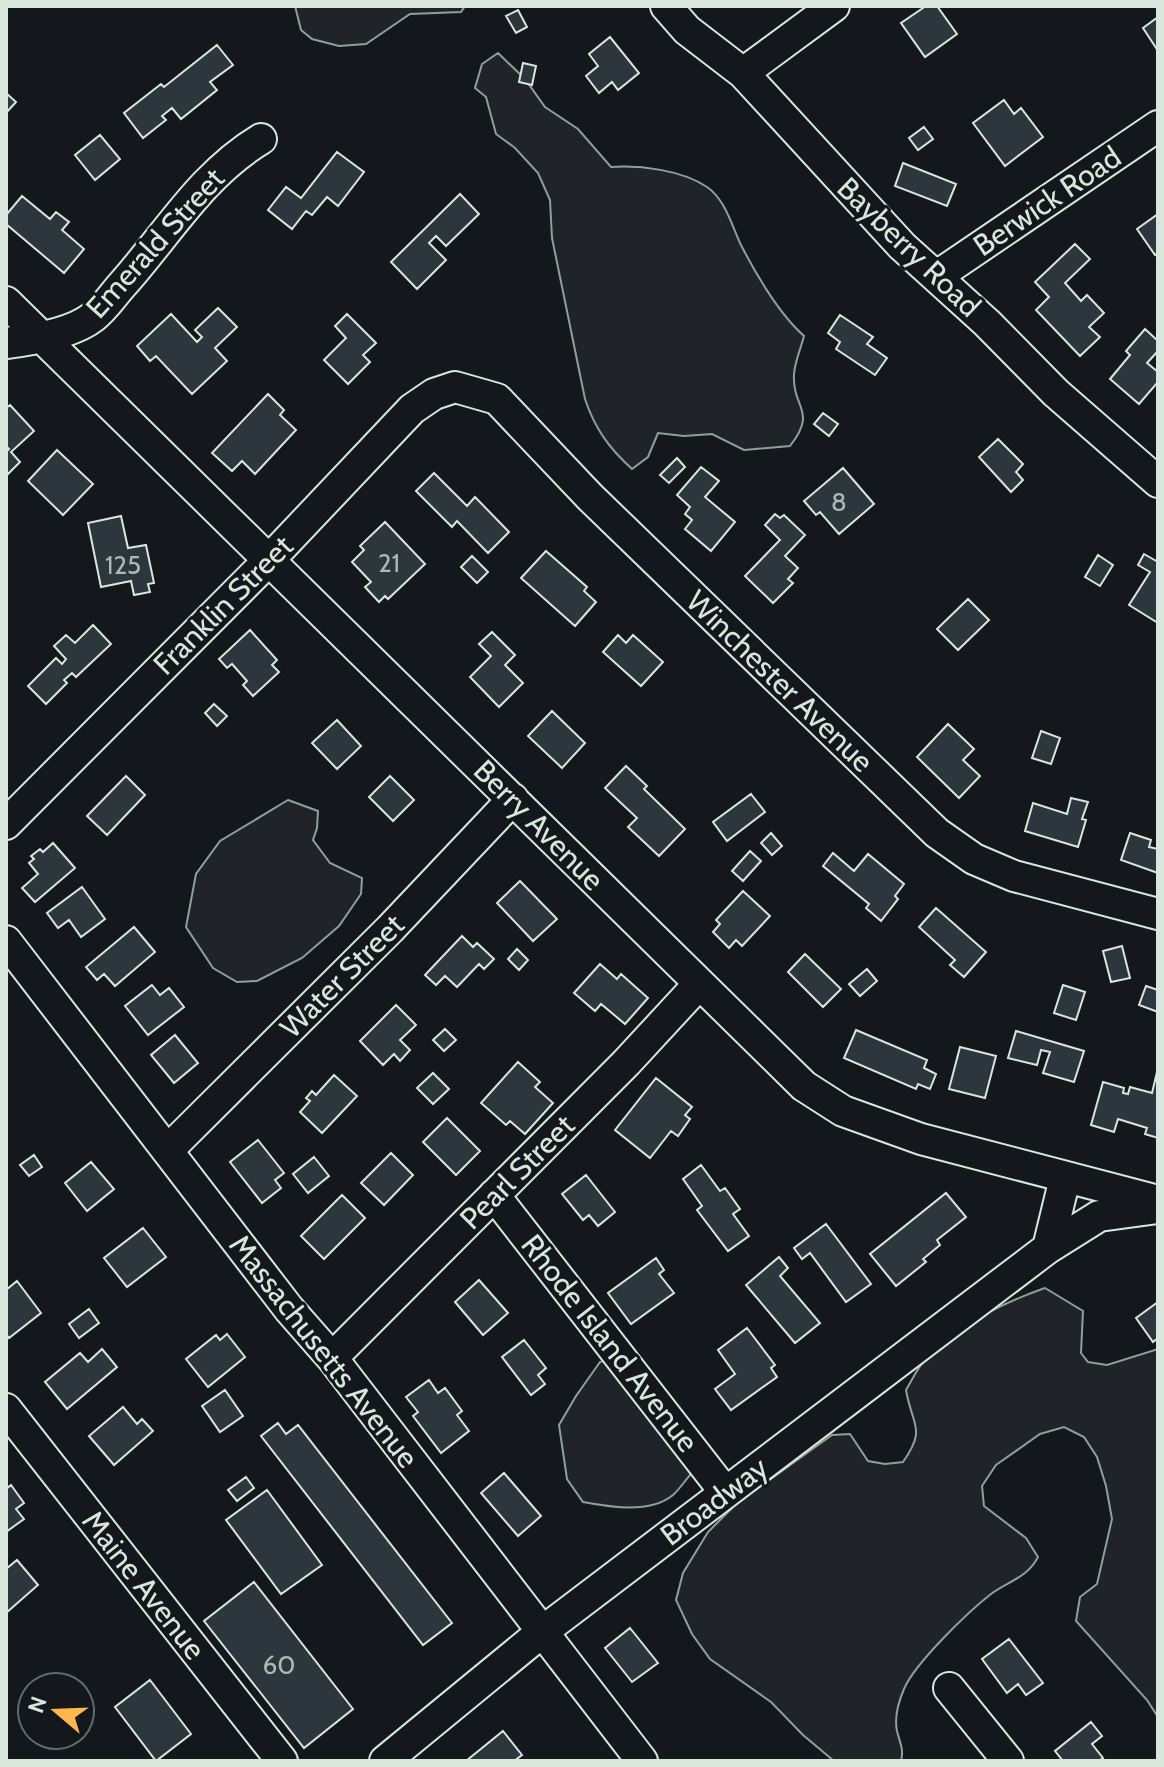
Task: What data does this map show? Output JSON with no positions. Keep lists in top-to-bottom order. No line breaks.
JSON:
{"streets":{"street":["Berwick Road","Emerald Street","Bayberry Road","Franklin Street","Winchester Avenue","Berry Avenue","Water Street","Pearl Street","Rhode Island Avenue","Massachusetts Avenue","Broadway","Maine Avenue"]},"crossings":[["Berwick Road","Bayberry Road"],["Emerald Street","Berry Avenue"],["Franklin Street","Winchester Avenue"],["Franklin Street","Berry Avenue"],["Berry Avenue","Water Street"],["Berry Avenue","Pearl Street"],["Water Street","Massachusetts Avenue"],["Pearl Street","Rhode Island Avenue"],["Pearl Street","Massachusetts Avenue"],["Rhode Island Avenue","Broadway"],["Massachusetts Avenue","Broadway"]],"house_numbers":["8","21","125","60"],"north":"left"}
